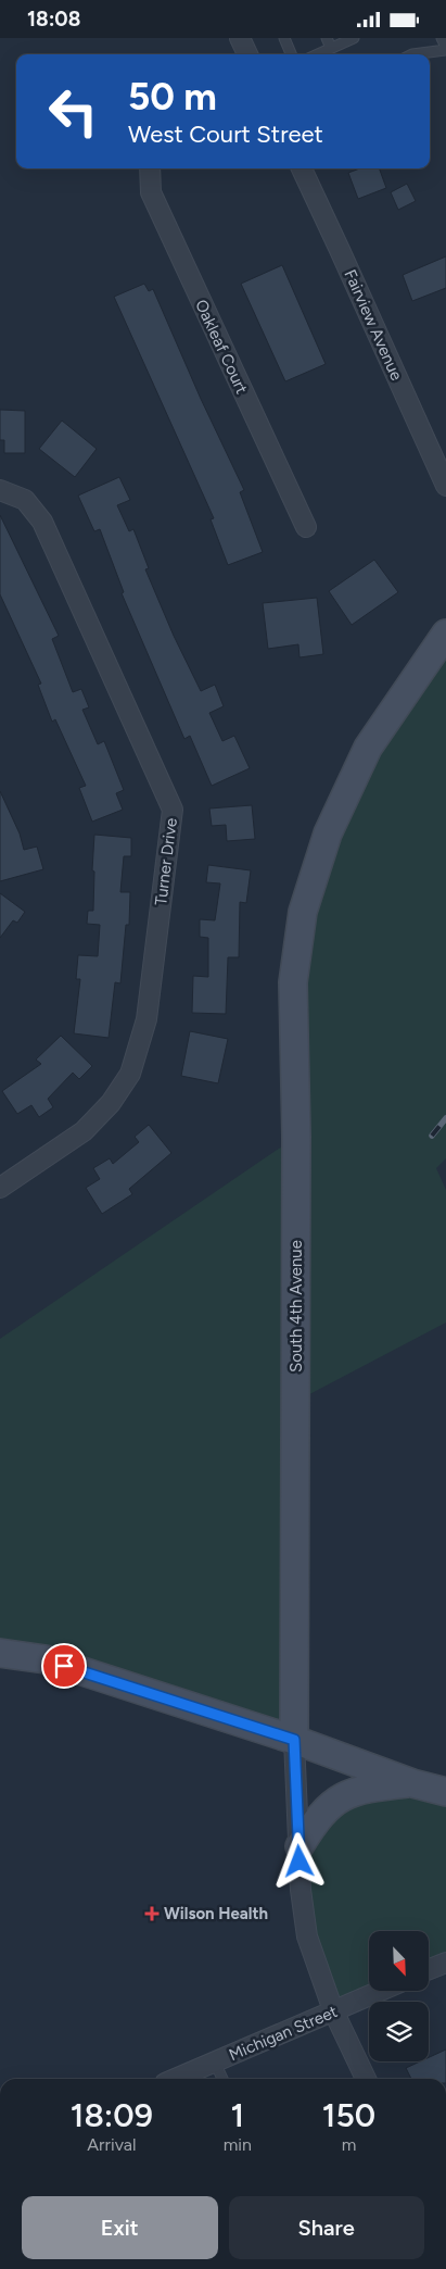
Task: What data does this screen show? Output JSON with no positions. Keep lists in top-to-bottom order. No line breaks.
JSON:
{"streets":{"street":["Fairview Avenue","Oakleaf Court","Turner Drive","South 4th Avenue","Michigan Street"]},"crossings":[["South 4th Avenue","Michigan Street"]],"places":{"health":["Wilson Health"]},"north":"bottom right","page":{"status":"18:08","turn":["50 m","West Court Street"],"eta":["18:09","Arrival","1","min","150","m"],"buttons":["Exit","Share"]}}
